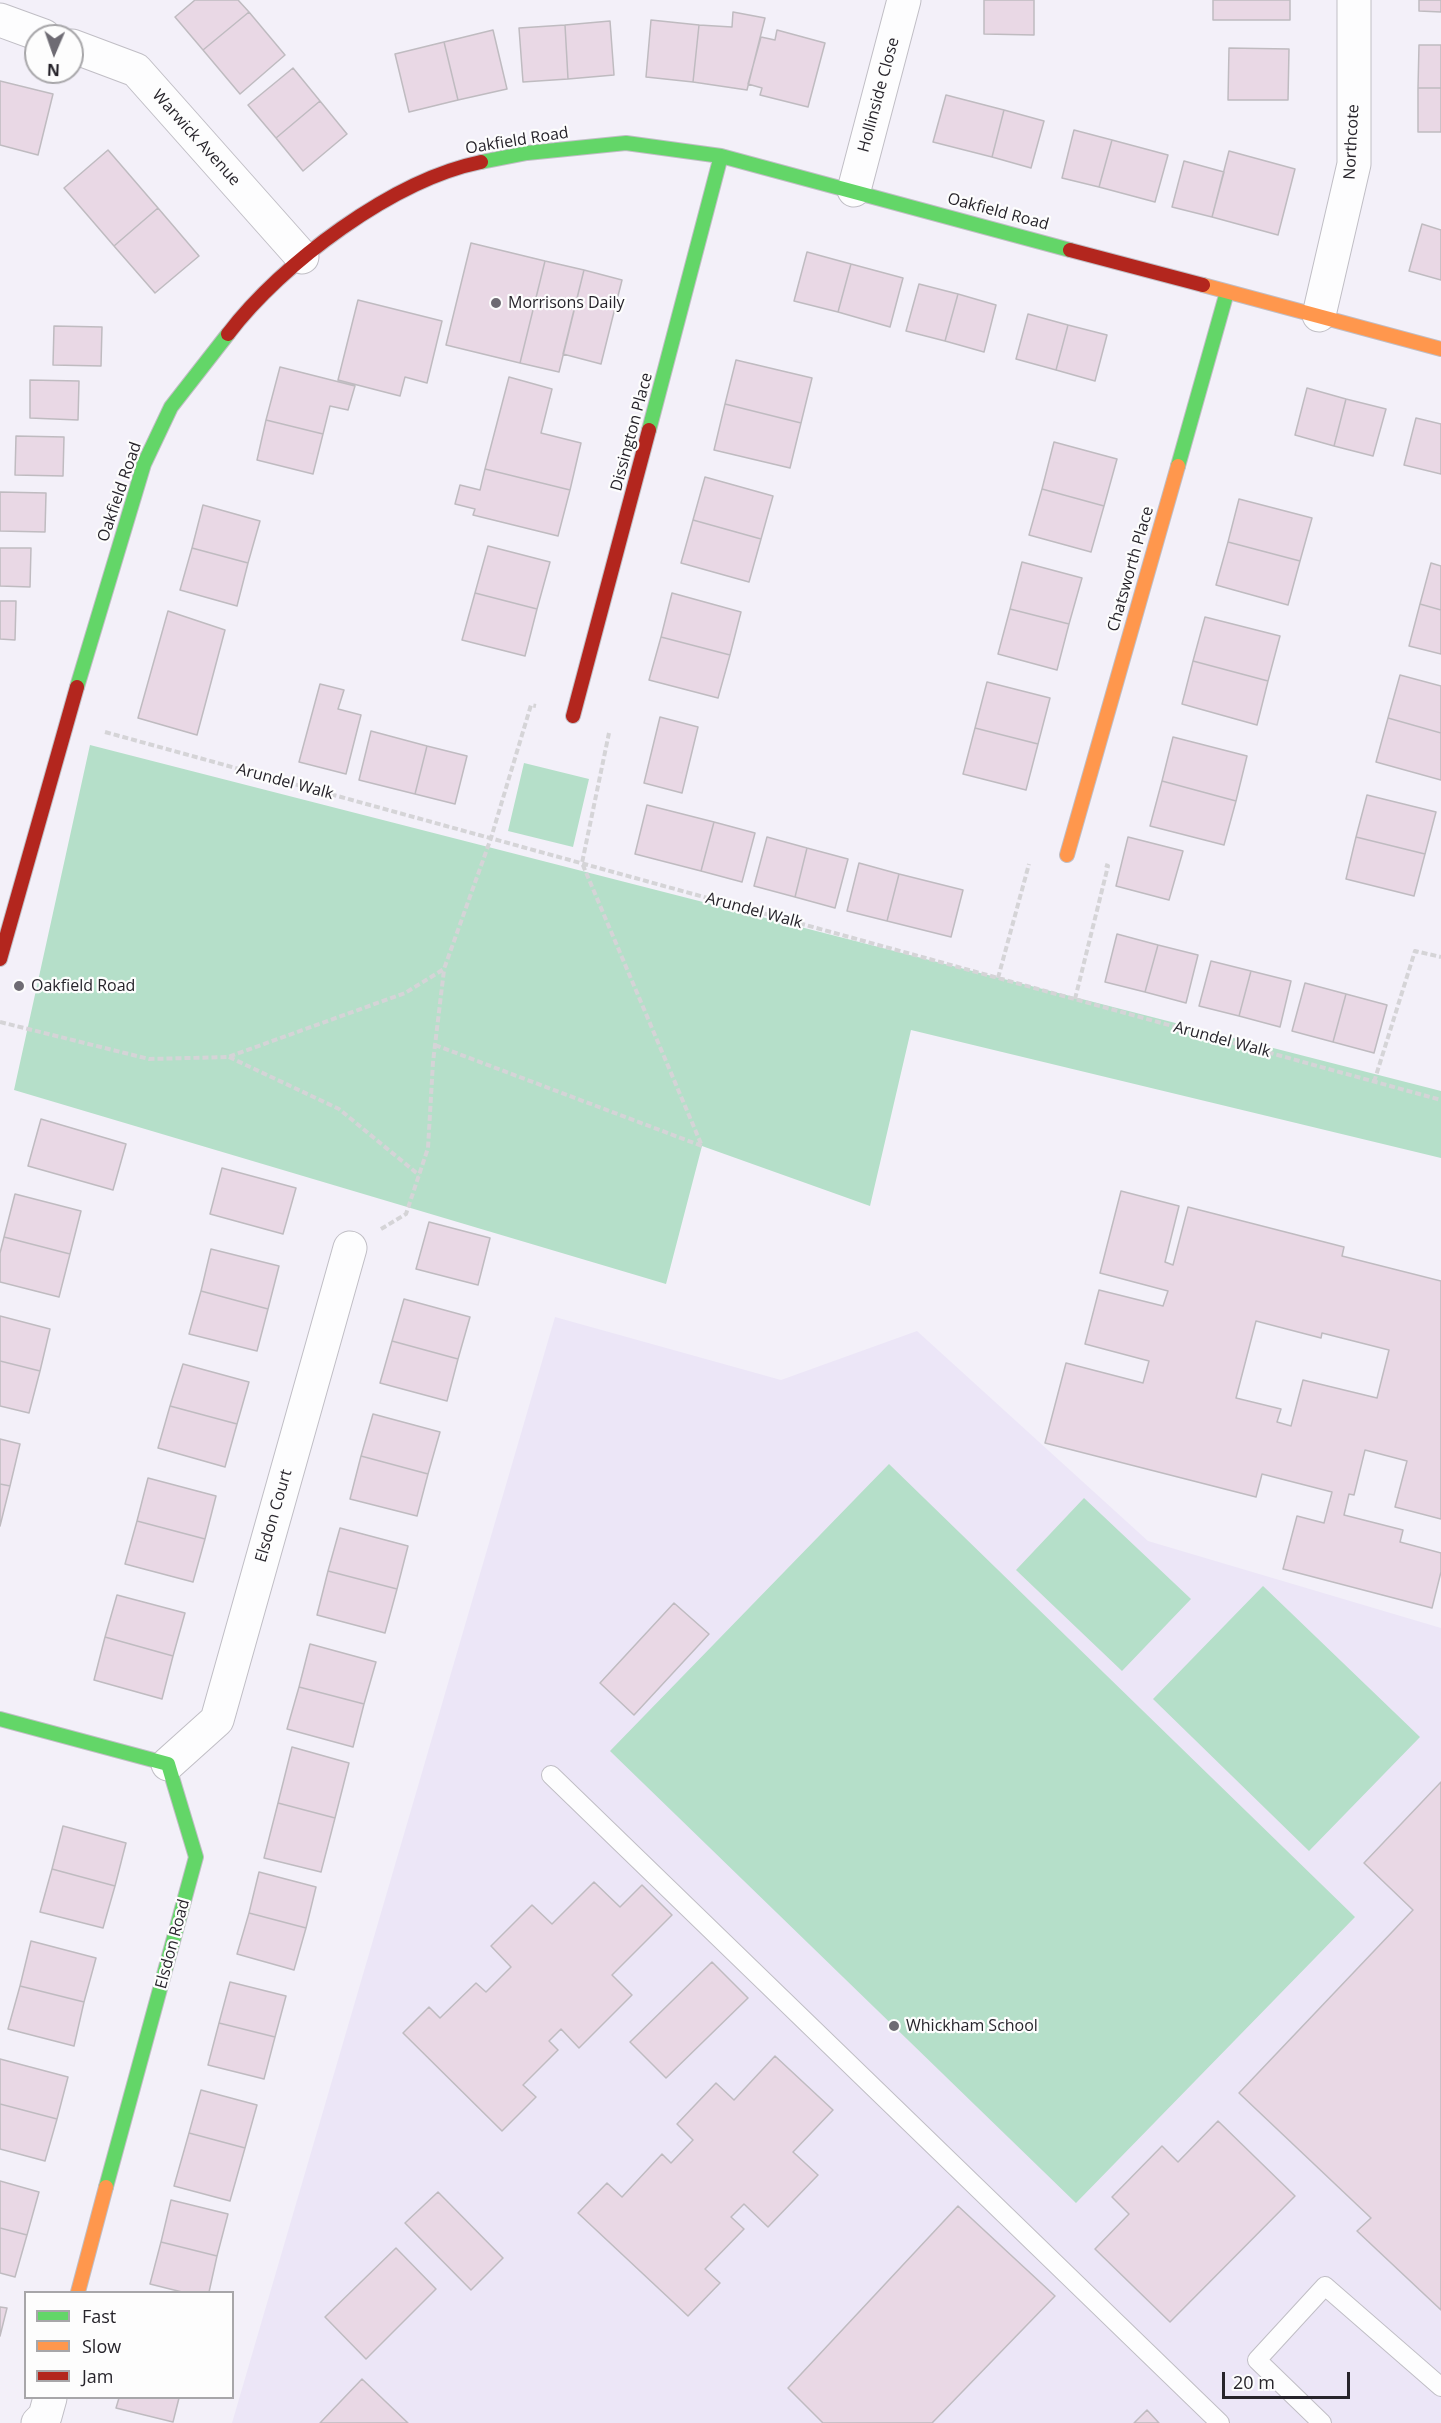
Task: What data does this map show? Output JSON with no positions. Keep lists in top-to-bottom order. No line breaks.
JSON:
{"streets":{"street":["Hollinside Close","Warwick Avenue","Oakfield Road","Northcote","Dissington Place","Chatsworth Place","Elsdon Court","Elsdon Road"],"path":["Arundel Walk"]},"crossings":[["Hollinside Close","Oakfield Road"],["Warwick Avenue","Oakfield Road"],["Oakfield Road","Northcote"],["Oakfield Road","Dissington Place"],["Oakfield Road","Chatsworth Place"],["Oakfield Road","Arundel Walk"],["Elsdon Court","Elsdon Road"]],"places":["Morrisons Daily","Oakfield Road","Whickham School"],"legend":["Fast","Slow","Jam"],"scale_bar":"20 m","north":"bottom"}
